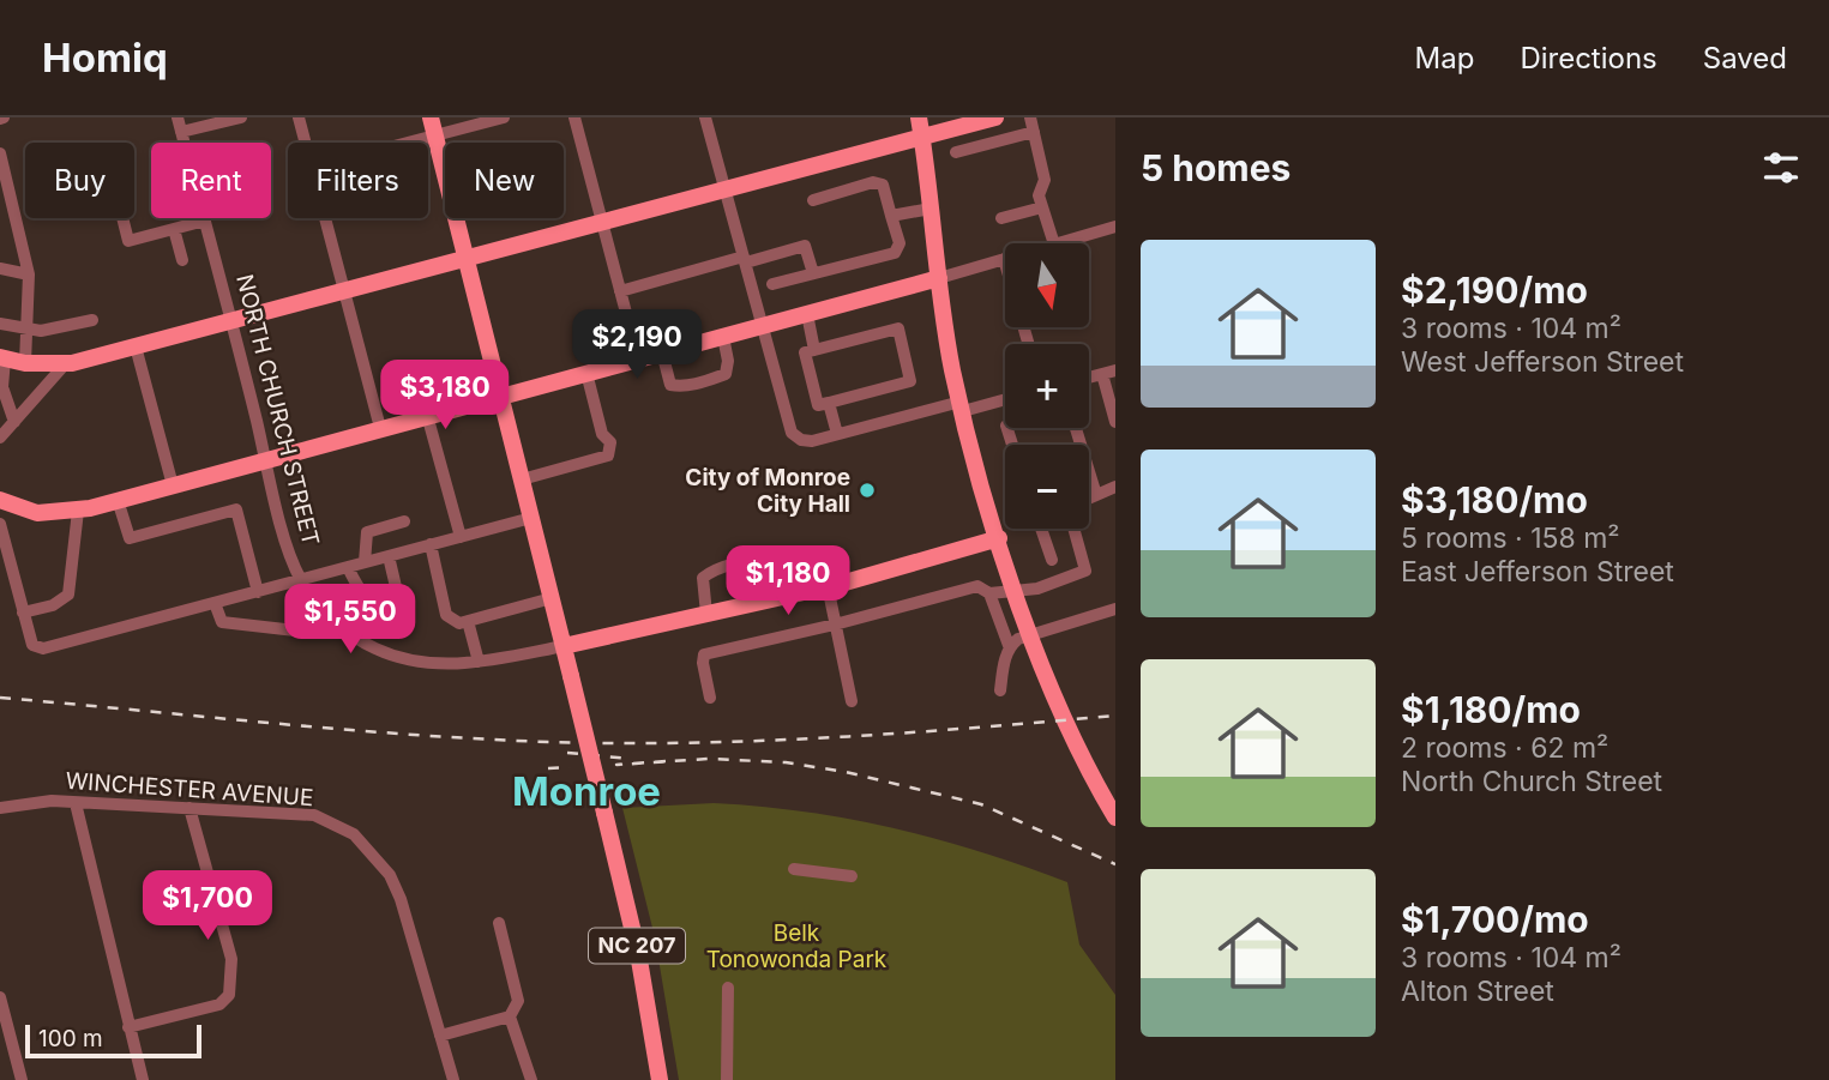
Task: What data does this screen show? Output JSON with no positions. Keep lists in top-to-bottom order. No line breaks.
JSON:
{"streets":{"main road":["NORTH CHURCH STREET","NC 207"],"street":["WINCHESTER AVENUE"]},"crossings":[["NORTH CHURCH STREET","NC 207"]],"districts":["Monroe"],"parks":["Belk Tonowonda Park"],"places":["City of Monroe City Hall"],"scale_bar":"100 m","north":"bottom","page":{"header":"Homiq","nav":["Map","Directions","Saved"],"heading":"5 homes","chip":["Buy","Rent","Filters","New"],"list":[{"name":"$2,190/mo","note":"3 rooms · 104 m² · West Jefferson Street"},{"name":"$3,180/mo","note":"5 rooms · 158 m² · East Jefferson Street"},{"name":"$1,180/mo","note":"2 rooms · 62 m² · North Church Street"},{"name":"$1,700/mo","note":"3 rooms · 104 m² · Alton Street"}],"map_buttons":["+","−"],"price":["$2,190","$3,180","$1,180","$1,550","$1,700"],"scale":"100 m"}}
